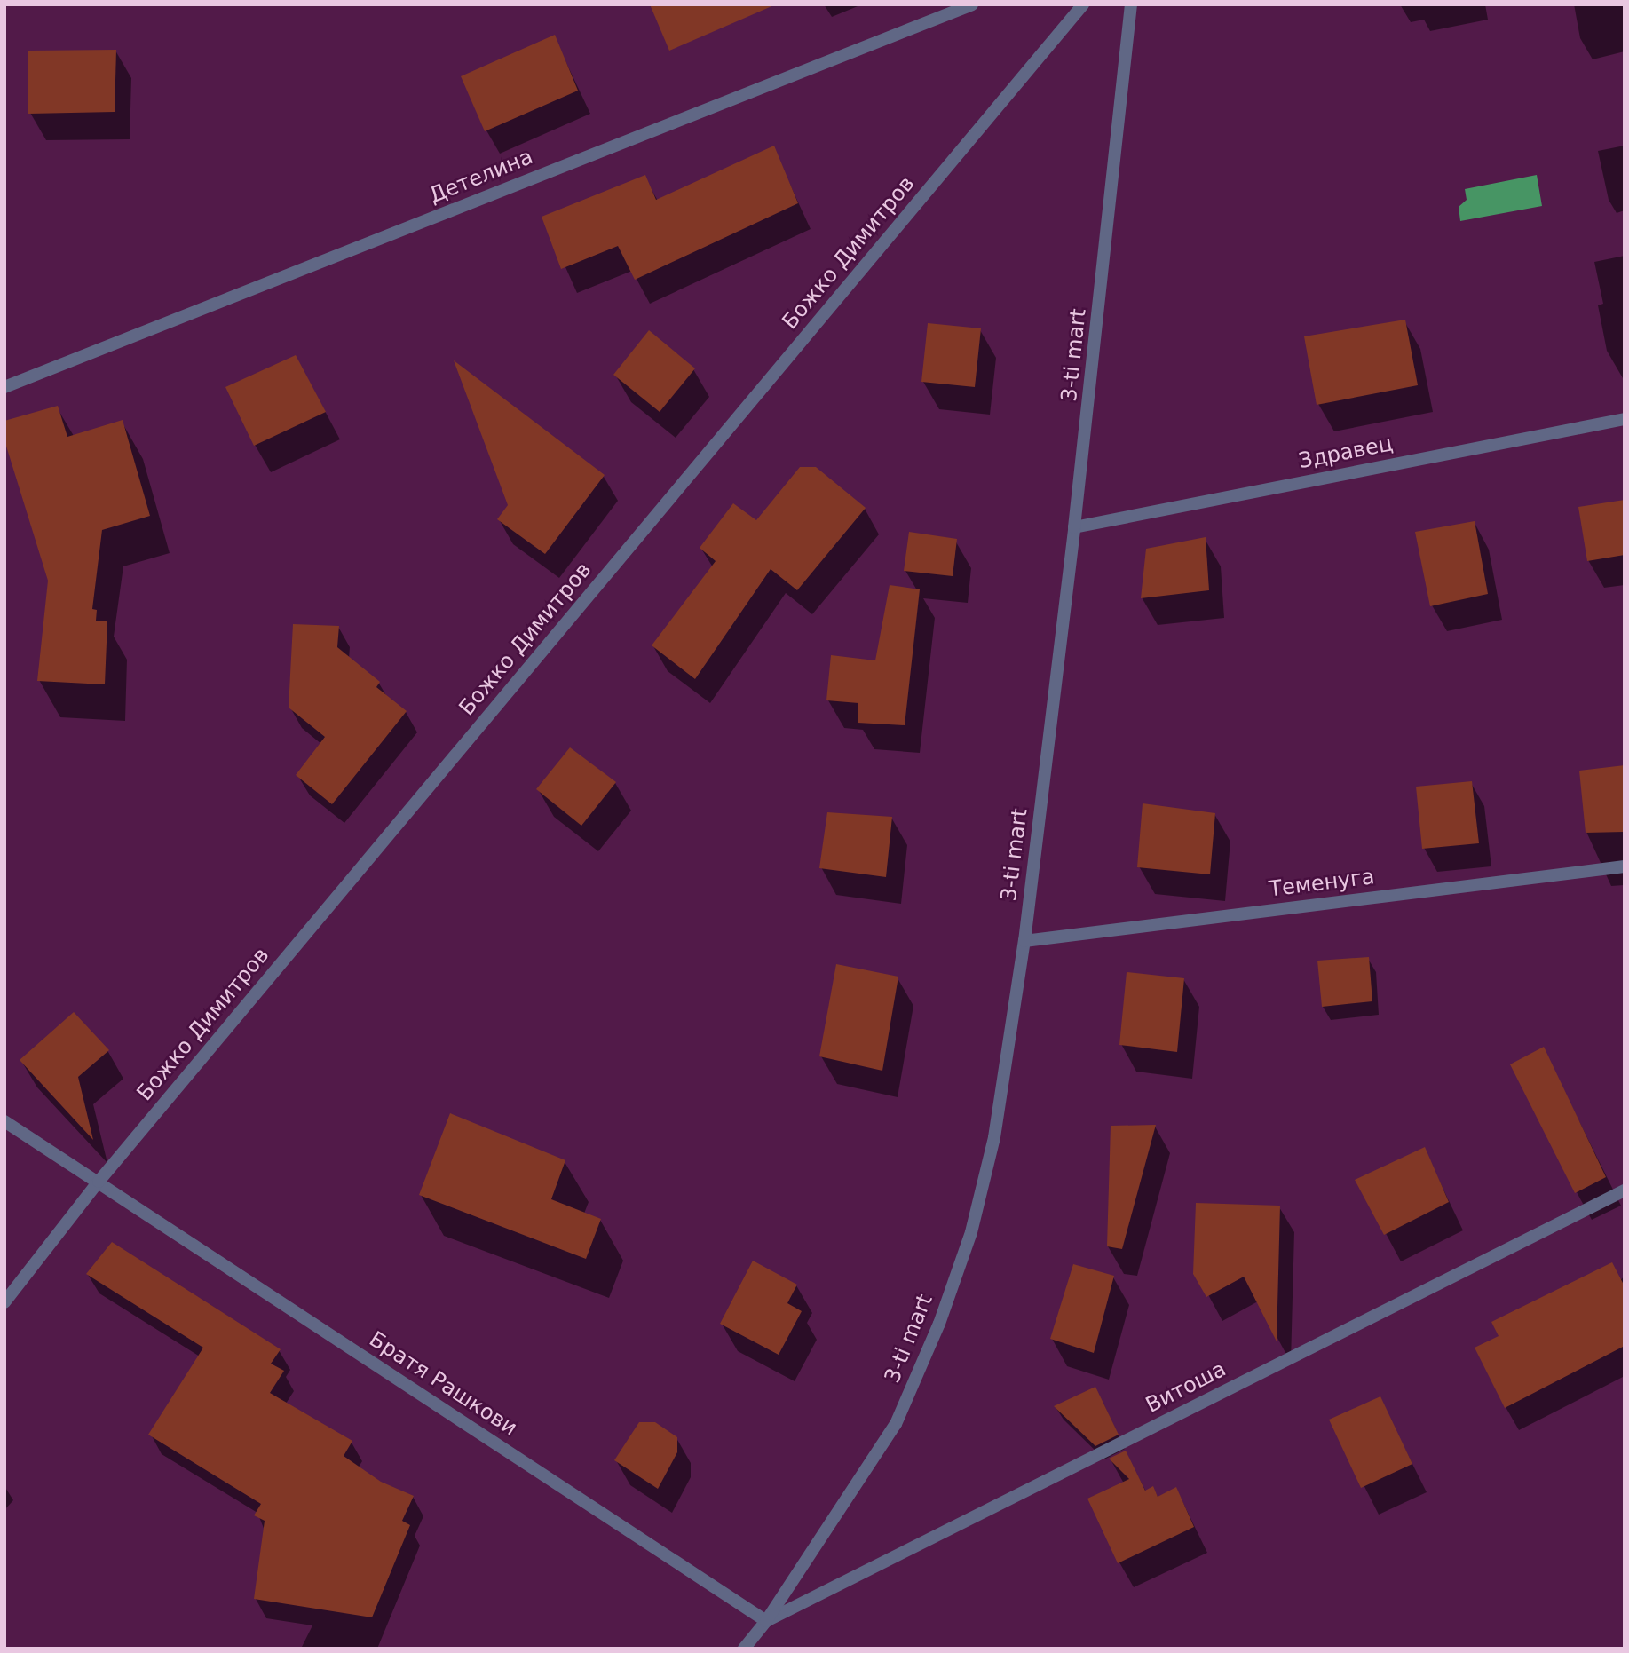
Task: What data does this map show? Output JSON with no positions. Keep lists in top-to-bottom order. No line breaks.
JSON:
{"streets":{"street":["Детелина","Божко Димитров","3-ti mart","Здравец","Теменуга","Братя Рашкови","Витоша"]},"crossings":[["Божко Димитров","Братя Рашкови"],["3-ti mart","Здравец"],["3-ti mart","Теменуга"],["3-ti mart","Братя Рашкови"],["3-ti mart","Витоша"],["Братя Рашкови","Витоша"]]}
